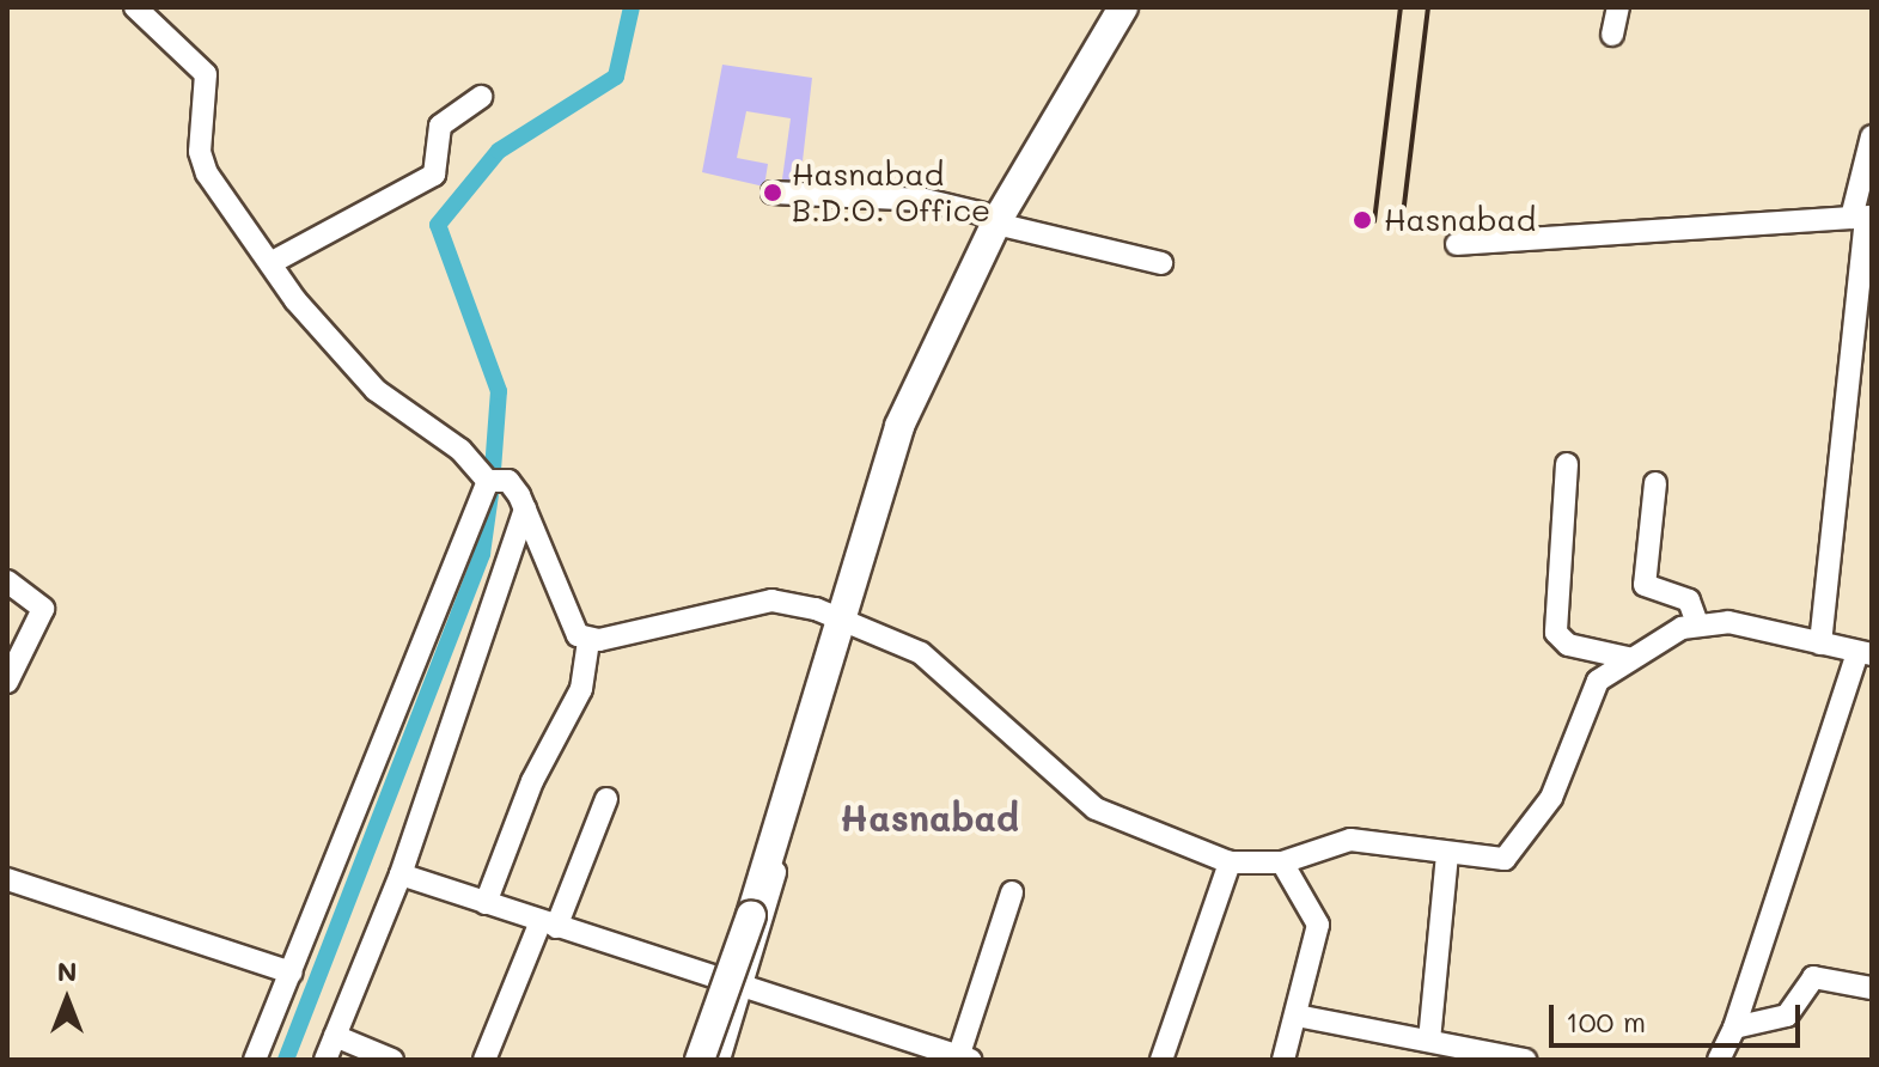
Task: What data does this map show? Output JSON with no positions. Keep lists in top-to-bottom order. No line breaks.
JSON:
{"districts":["Hasnabad"],"places":["Hasnabad B.D.O. Office","Hasnabad"],"scale_bar":"100 m","north":"top"}
